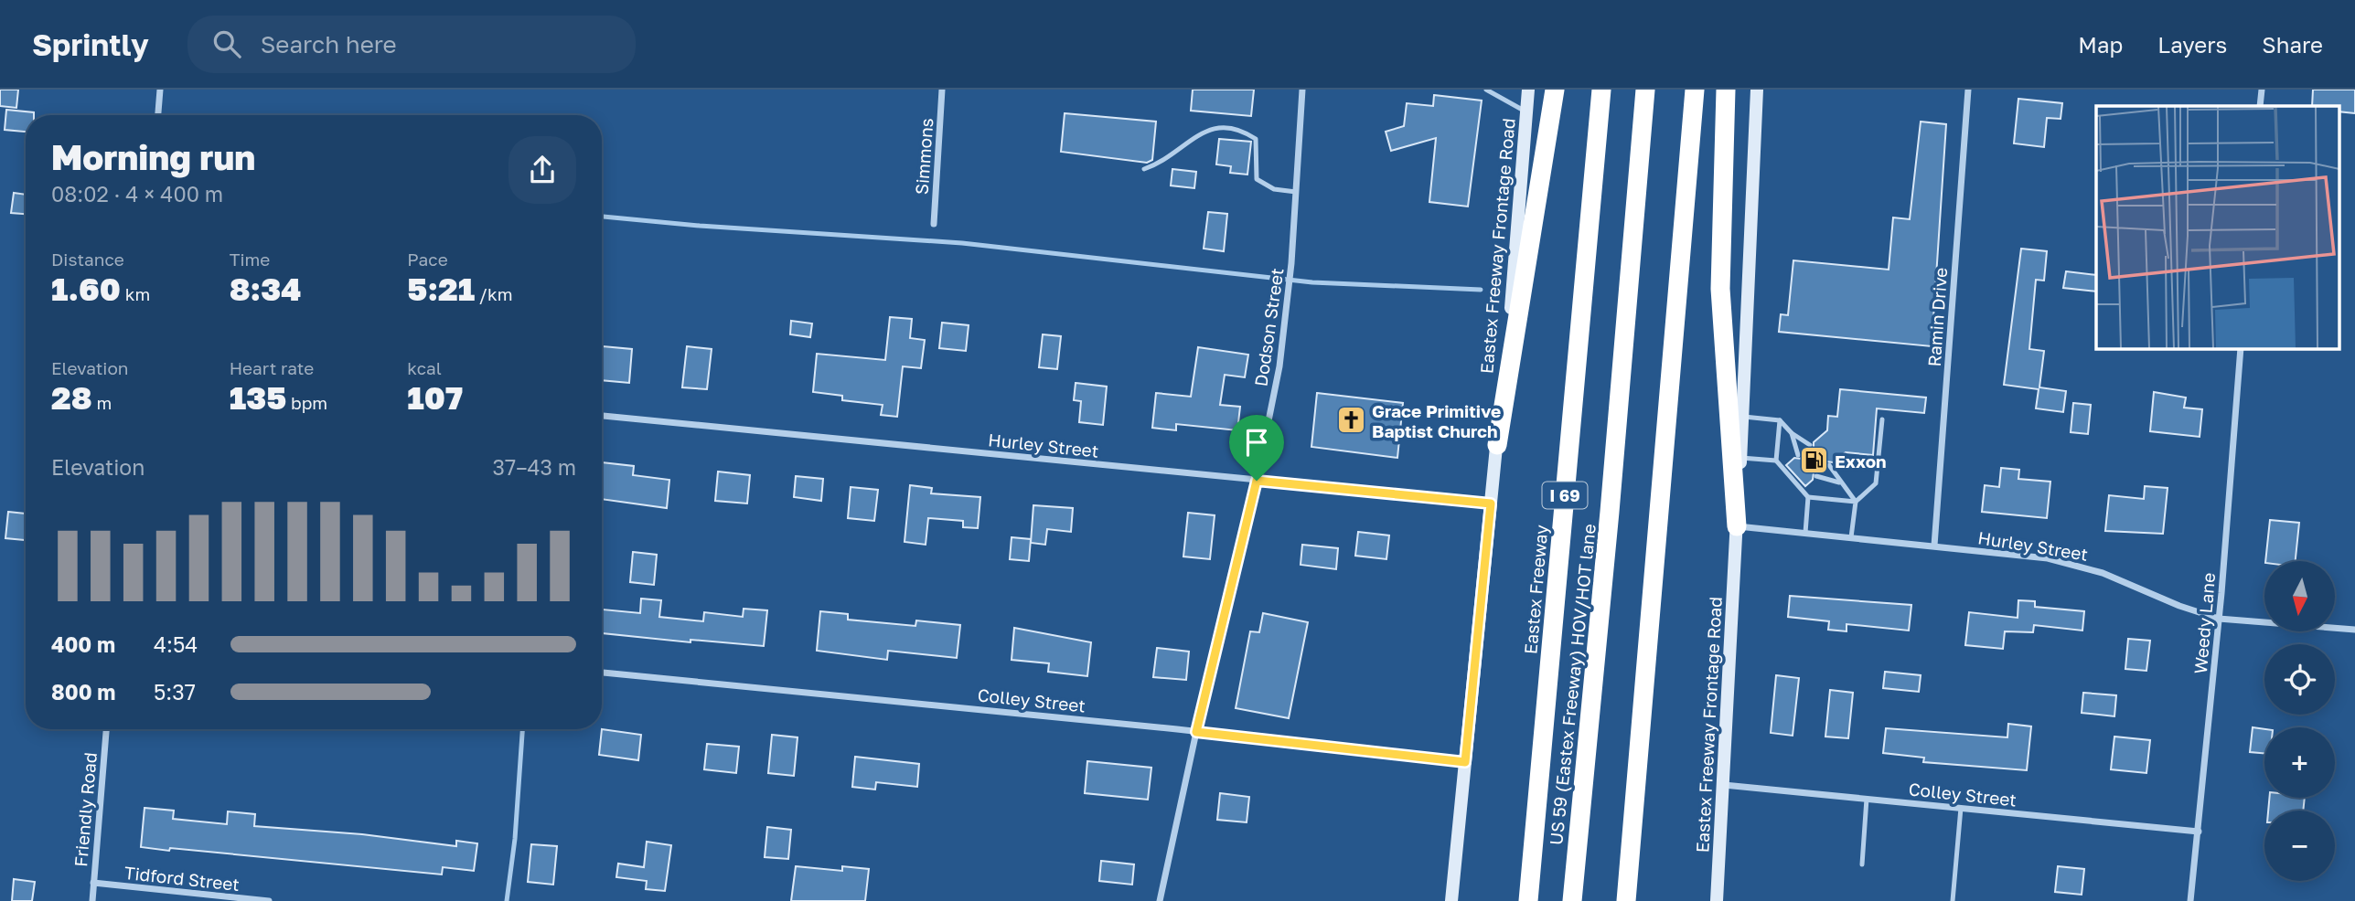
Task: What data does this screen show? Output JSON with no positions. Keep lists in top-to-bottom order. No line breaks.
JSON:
{"streets":{"highway":["I 69","Eastex Freeway","US 59 (Eastex Freeway) HOV/HOT lane"],"main road":["Eastex Freeway Frontage Road"],"street":["Simmons","Ramin Drive","Dodson Street","Hurley Street","Weedy Lane","Colley Street","Friendly Road","Tidford Street"]},"crossings":[["Eastex Freeway Frontage Road","Hurley Street"],["Eastex Freeway Frontage Road","Colley Street"],["Ramin Drive","Hurley Street"],["Dodson Street","Hurley Street"],["Dodson Street","Colley Street"],["Hurley Street","Weedy Lane"],["I 69","US 59 (Eastex Freeway) HOV/HOT lane"],["Weedy Lane","Colley Street"],["Friendly Road","Tidford Street"]],"places":{"church":["Grace Primitive Baptist Church"],"fuel station":["Exxon"]},"north":"bottom","page":{"header":"Sprintly","search":"Search here","nav":["Map","Layers","Share"],"heading":["Morning run","08:02 · 4 × 400 m"],"stats":[["Distance","1.60 km"],["Time","8:34"],["Pace","5:21 /km"],["Elevation","28 m"],["Heart rate","135 bpm"],["kcal","107"]],"chart":["Elevation","37–43 m"],"map_buttons":["+","−"],"list":[{"name":"400 m","note":"4:54"},{"name":"800 m","note":"5:37"}]}}
